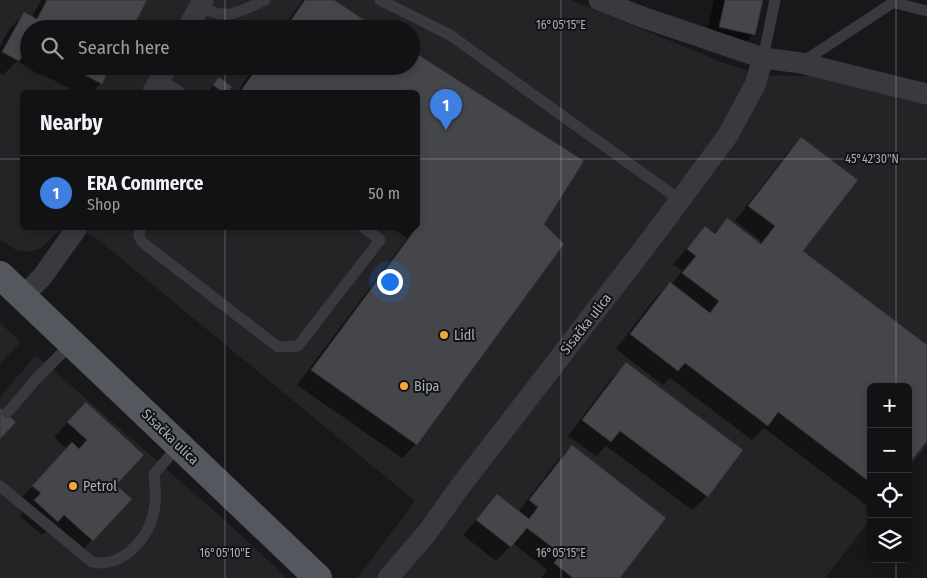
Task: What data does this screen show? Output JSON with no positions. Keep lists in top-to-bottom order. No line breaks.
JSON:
{"streets":{"main road":["Sisačka ulica"]},"places":["Lidl","Bipa","Petrol"],"page":{"search":"Search here","pins":"1","heading":"Nearby","list":[{"mark":"1","name":"ERA Commerce","note":"Shop","value":"50 m"}],"map_buttons":["+","−"]},"coordinates":["16°05'15\"E","45°42'30\"N","16°05'10\"E"]}
